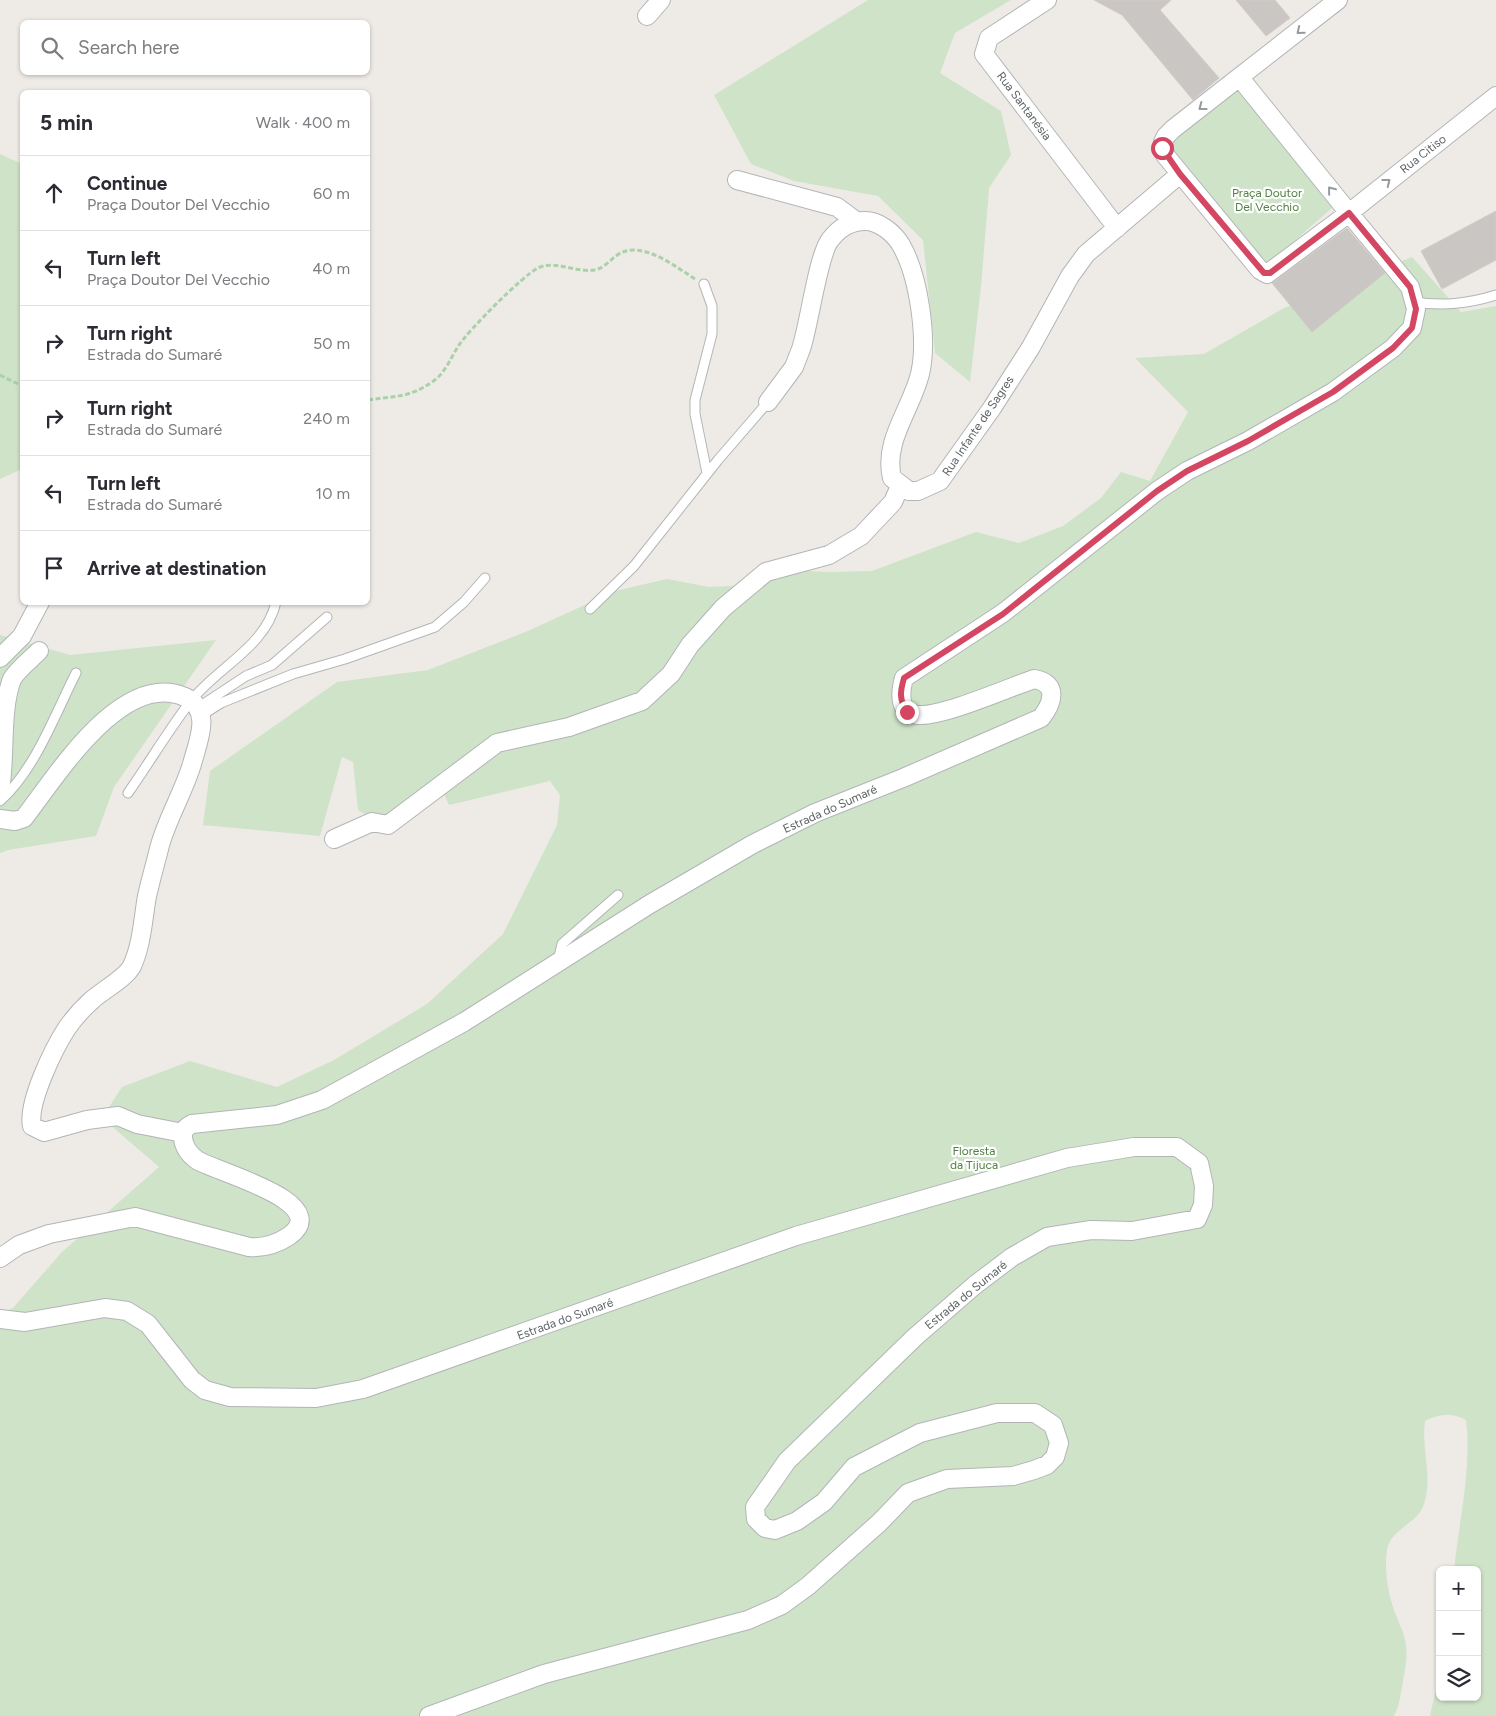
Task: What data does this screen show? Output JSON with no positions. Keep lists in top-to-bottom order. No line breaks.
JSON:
{"streets":{"street":["Rua Santanésia","Rua Citiso","Rua Infante de Sagres","Estrada do Sumaré"]},"crossings":[["Rua Santanésia","Rua Infante de Sagres"],["Rua Citiso","Estrada do Sumaré"]],"one_way":["Rua Citiso"],"parks":["Praça Doutor Del Vecchio","Floresta da Tijuca"],"page":{"search":"Search here","heading":["5 min","Walk · 400 m"],"list":[["Continue","Praça Doutor Del Vecchio","60 m"],["Turn left","Praça Doutor Del Vecchio","40 m"],["Turn right","Estrada do Sumaré","50 m"],["Turn right","Estrada do Sumaré","240 m"],["Turn left","Estrada do Sumaré","10 m"],"Arrive at destination"],"map_buttons":["+","−"]}}
